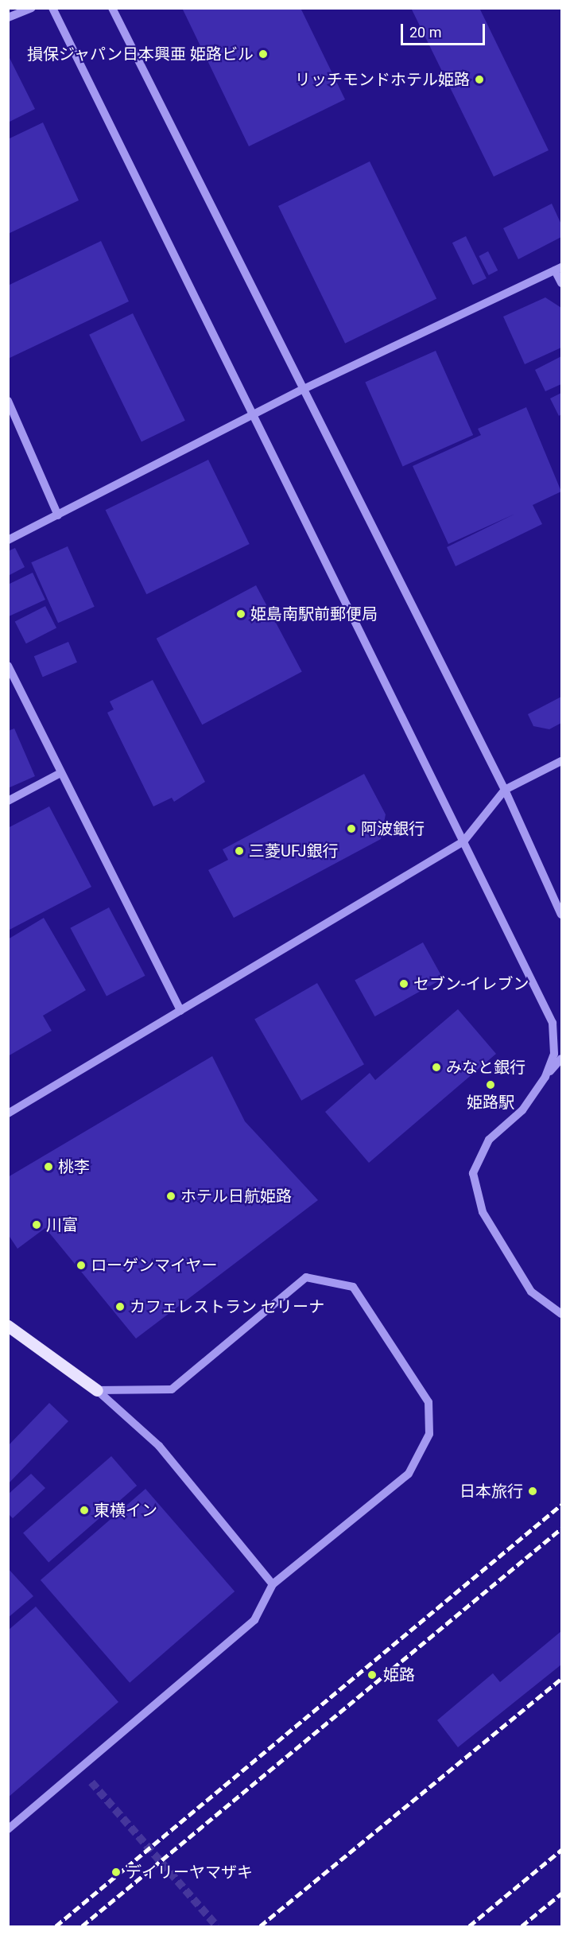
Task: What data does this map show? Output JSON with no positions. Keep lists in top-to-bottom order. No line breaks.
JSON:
{"places":["損保ジャパン日本興亜 姫路ビル","リッチモンドホテル姫路","姫島南駅前郵便局","阿波銀行","三菱UFJ銀行","セブン-イレブン","みなと銀行","姫路駅","桃李","ホテル日航姫路","川富","ローゲンマイヤー","カフェレストラン セリーナ","日本旅行","東横イン","姫路","デイリーヤマザキ"],"scale_bar":"20 m"}
